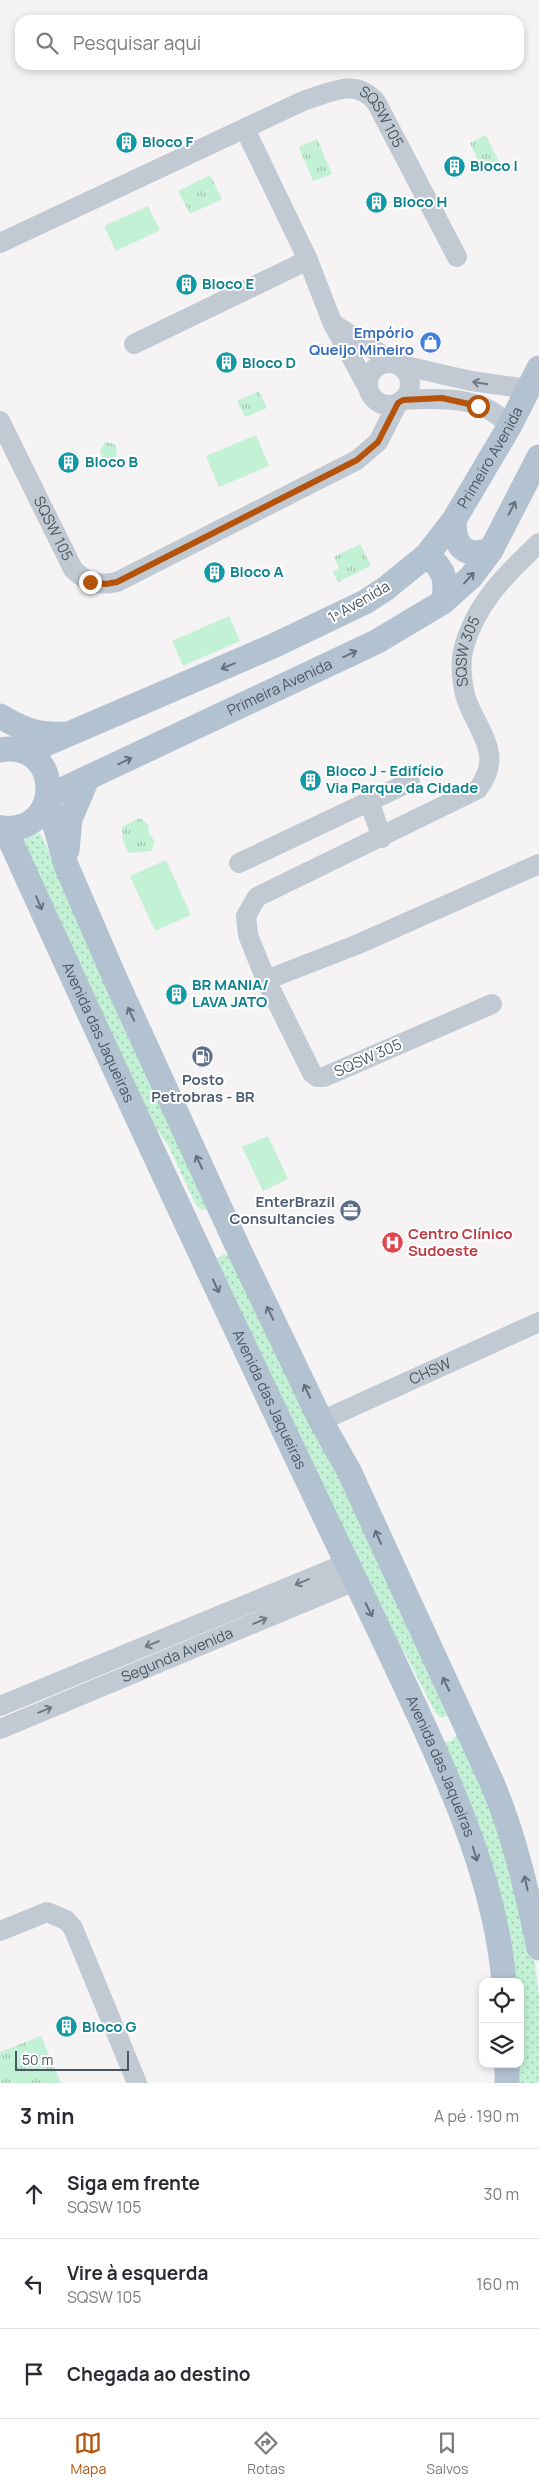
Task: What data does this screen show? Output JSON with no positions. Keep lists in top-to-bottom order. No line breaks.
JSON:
{"streets":{"main road":["Primeiro Avenida","1ª Avenida","Primeira Avenida","Avenida das Jaqueiras"],"street":["SQSW 105","SQSW 305","CHSW","Segunda Avenida"]},"crossings":[["Primeiro Avenida","1ª Avenida"],["Avenida das Jaqueiras","Segunda Avenida"]],"places":{"building":["Bloco F","Bloco I","Bloco H","Bloco E","Bloco D","Bloco B","Bloco A","Bloco J - Edifício Via Parque da Cidade","BR MANIA/ LAVA JATO","Bloco G"],"shop":["Empório Queijo Mineiro"],"fuel station":["Posto Petrobras - BR"],"office":["EnterBrazil Consultancies"],"hospital":["Centro Clínico Sudoeste"]},"scale_bar":"50 m","page":{"search":"Pesquisar aqui","scale":"50 m","heading":["3 min","A pé · 190 m"],"list":[["Siga em frente","SQSW 105","30 m"],["Vire à esquerda","SQSW 105","160 m"],"Chegada ao destino"],"nav":["Mapa","Rotas","Salvos"]}}
